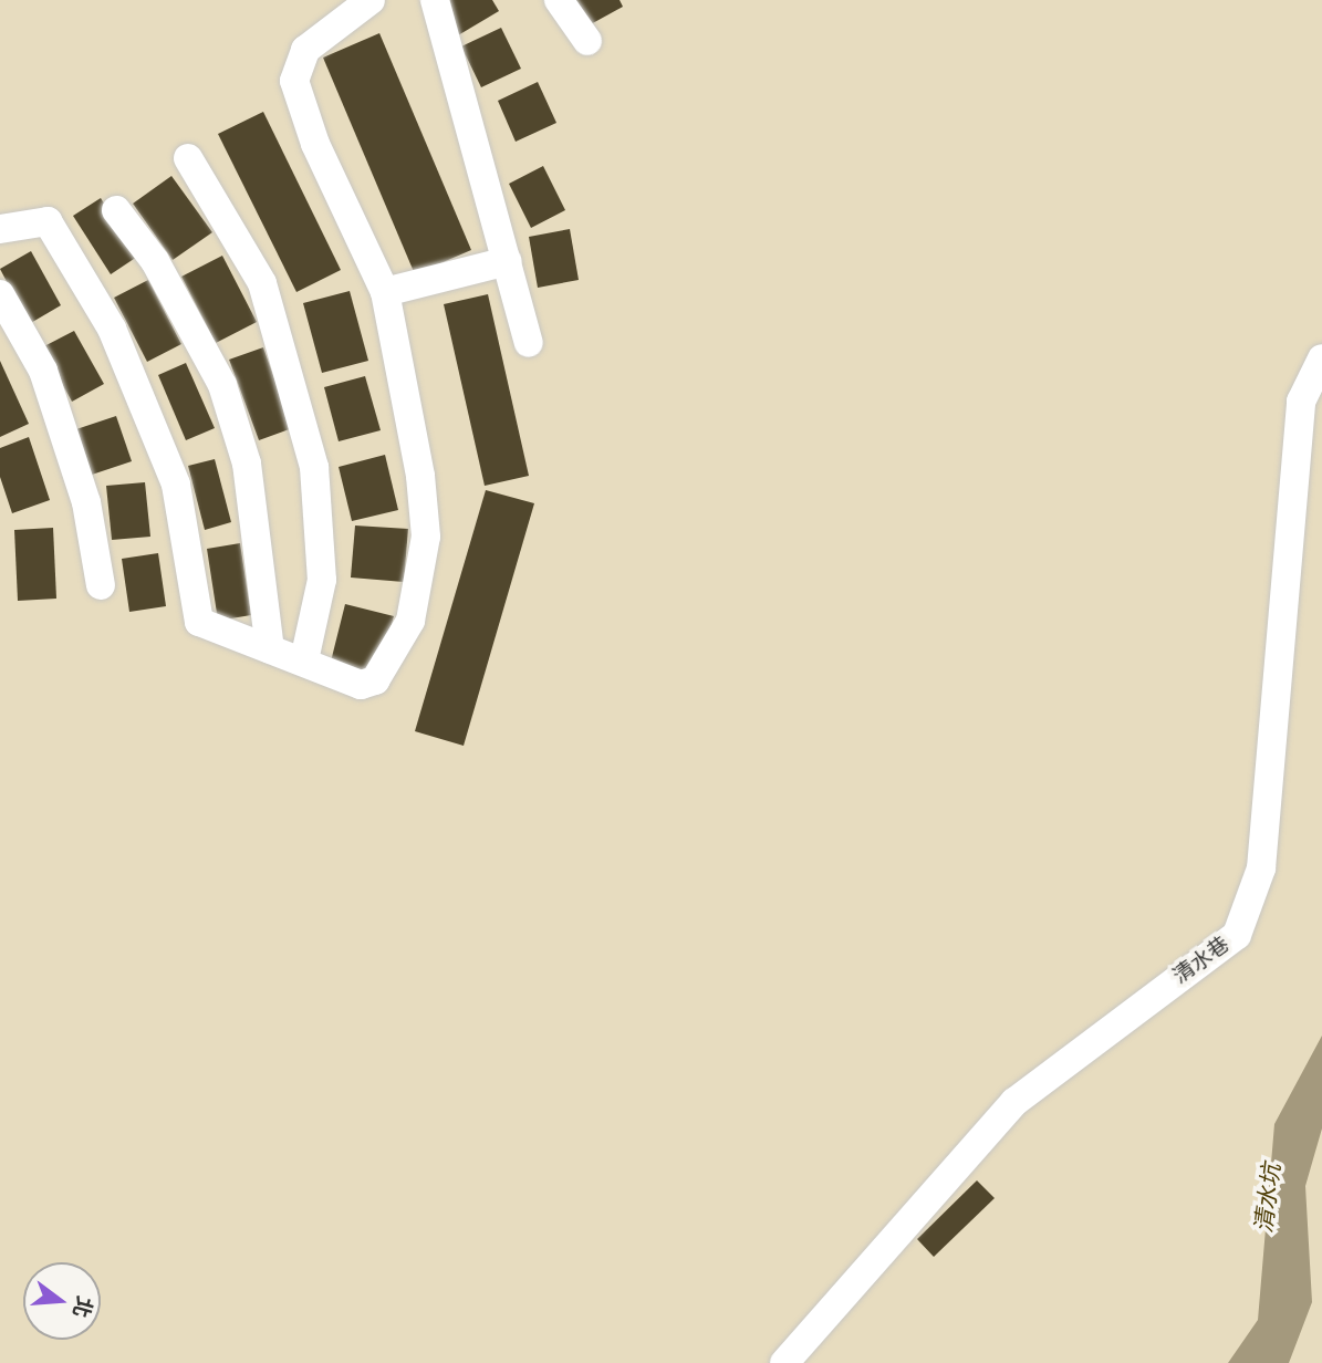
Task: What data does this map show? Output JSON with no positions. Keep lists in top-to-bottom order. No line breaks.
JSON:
{"streets":{"lane":["清水巷"]},"water":["清水坑"],"north":"right"}
